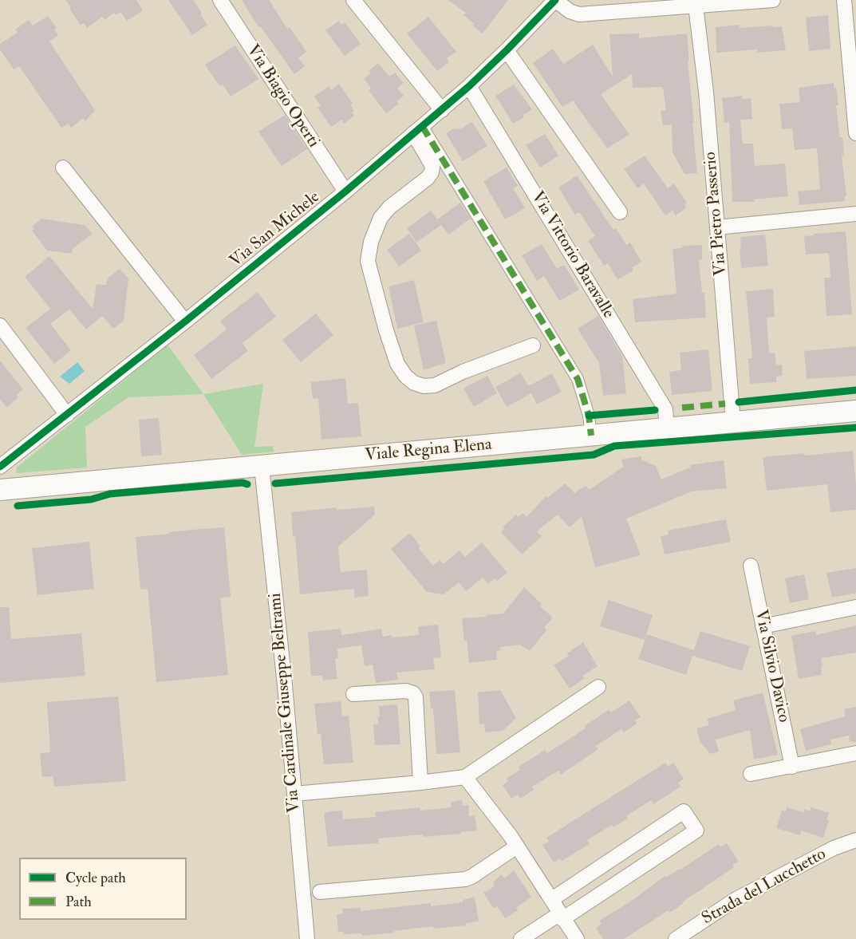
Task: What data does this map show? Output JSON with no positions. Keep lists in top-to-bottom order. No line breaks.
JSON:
{"streets":{"main road":["Viale Regina Elena"],"street":["Via Biagio Operti","Via Pietro Passerio","Via San Michele","Via Vittorio Baravalle","Via Silvio Davico","Via Cardinale Giuseppe Beltrami","Strada del Lucchetto"]},"crossings":[["Via Biagio Operti","Via San Michele"],["Via Pietro Passerio","Viale Regina Elena"],["Via San Michele","Via Vittorio Baravalle"],["Via Vittorio Baravalle","Viale Regina Elena"],["Viale Regina Elena","Via Cardinale Giuseppe Beltrami"]],"legend":["Cycle path","Path"]}
